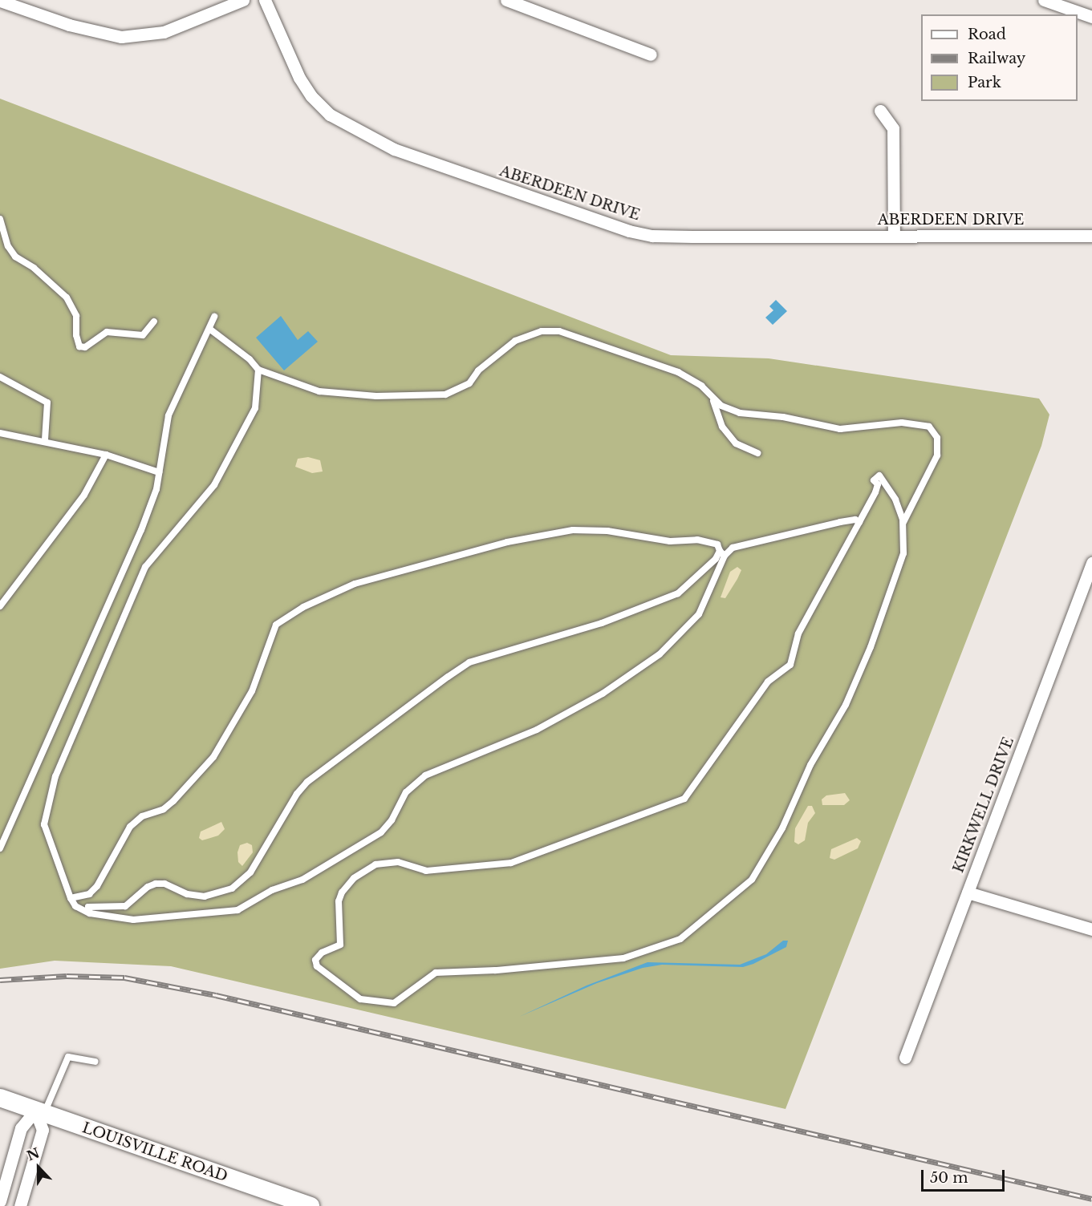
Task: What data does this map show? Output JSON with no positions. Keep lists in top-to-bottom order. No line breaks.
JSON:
{"streets":{"main road":["LOUISVILLE ROAD"],"street":["ABERDEEN DRIVE","KIRKWELL DRIVE"]},"legend":["Road","Railway","Park"],"scale_bar":"50 m","north":"top"}
